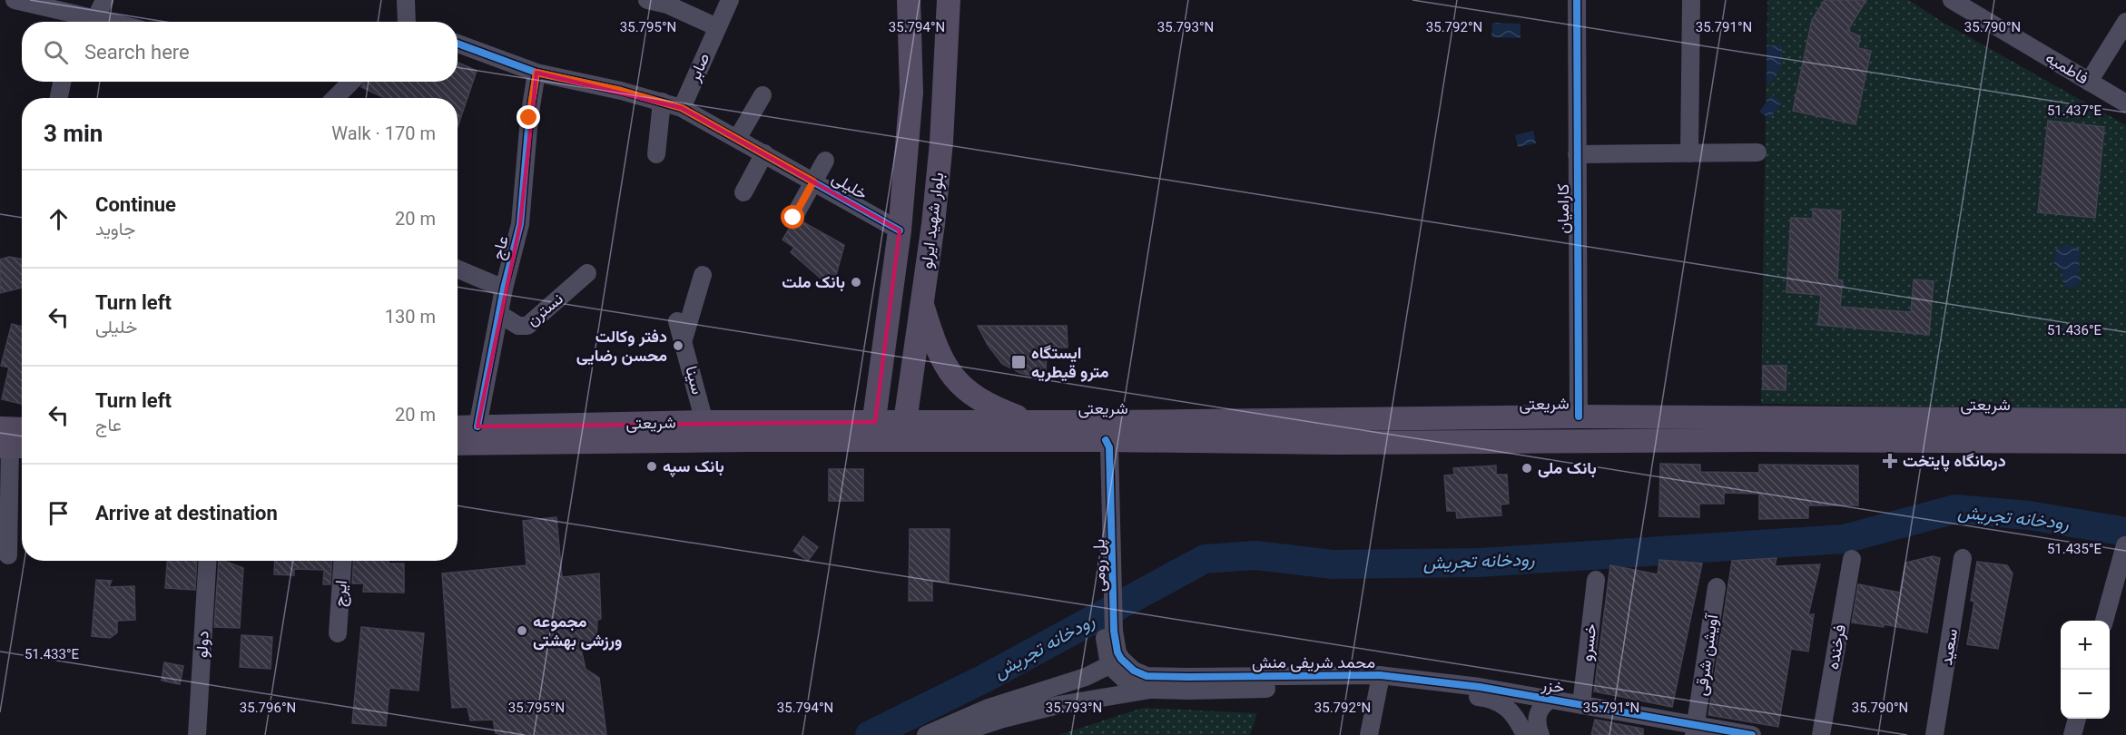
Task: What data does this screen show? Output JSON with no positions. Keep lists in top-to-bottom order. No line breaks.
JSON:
{"streets":{"main road":["بلوار شهید ایرلو","شریعتی"],"street":["صابر","فاطمیه","خلیلی","کارامیان","عاج","نسترن","سینا","پل رومی","ایرج","خسرو","دولو","فرخنده","سعید","آویشن شرقی","محمد شریفی منش","خزر"]},"crossings":[["صابر","خلیلی"],["خلیلی","بلوار شهید ایرلو"],["خلیلی","عاج"],["کارامیان","شریعتی"],["بلوار شهید ایرلو","شریعتی"],["عاج","نسترن"],["عاج","شریعتی"],["سینا","شریعتی"],["شریعتی","پل رومی"],["خسرو","خزر"],["آویشن شرقی","خزر"],["محمد شریفی منش","خزر"]],"water":["رودخانه تجریش"],"places":{"other":["بانک ملت","دفتر وکالت محسن رضایی","بانک سپه","بانک ملی","مجموعه ورزشی بهشتی"],"transit":["ایستگاه مترو قیطریه"],"health":["درمانگاه پایتخت"]},"page":{"search":"Search here","heading":["3 min","Walk · 170 m"],"list":[["Continue","جاوید","20 m"],["Turn left","خلیلی","130 m"],["Turn left","عاج","20 m"],"Arrive at destination"],"map_buttons":["+","−"]},"coordinates":["35.794°N","35.793°N","35.792°N","35.795°N","35.791°N","35.790°N","51.437°E","51.436°E","51.435°E","51.433°E","35.796°N"]}
